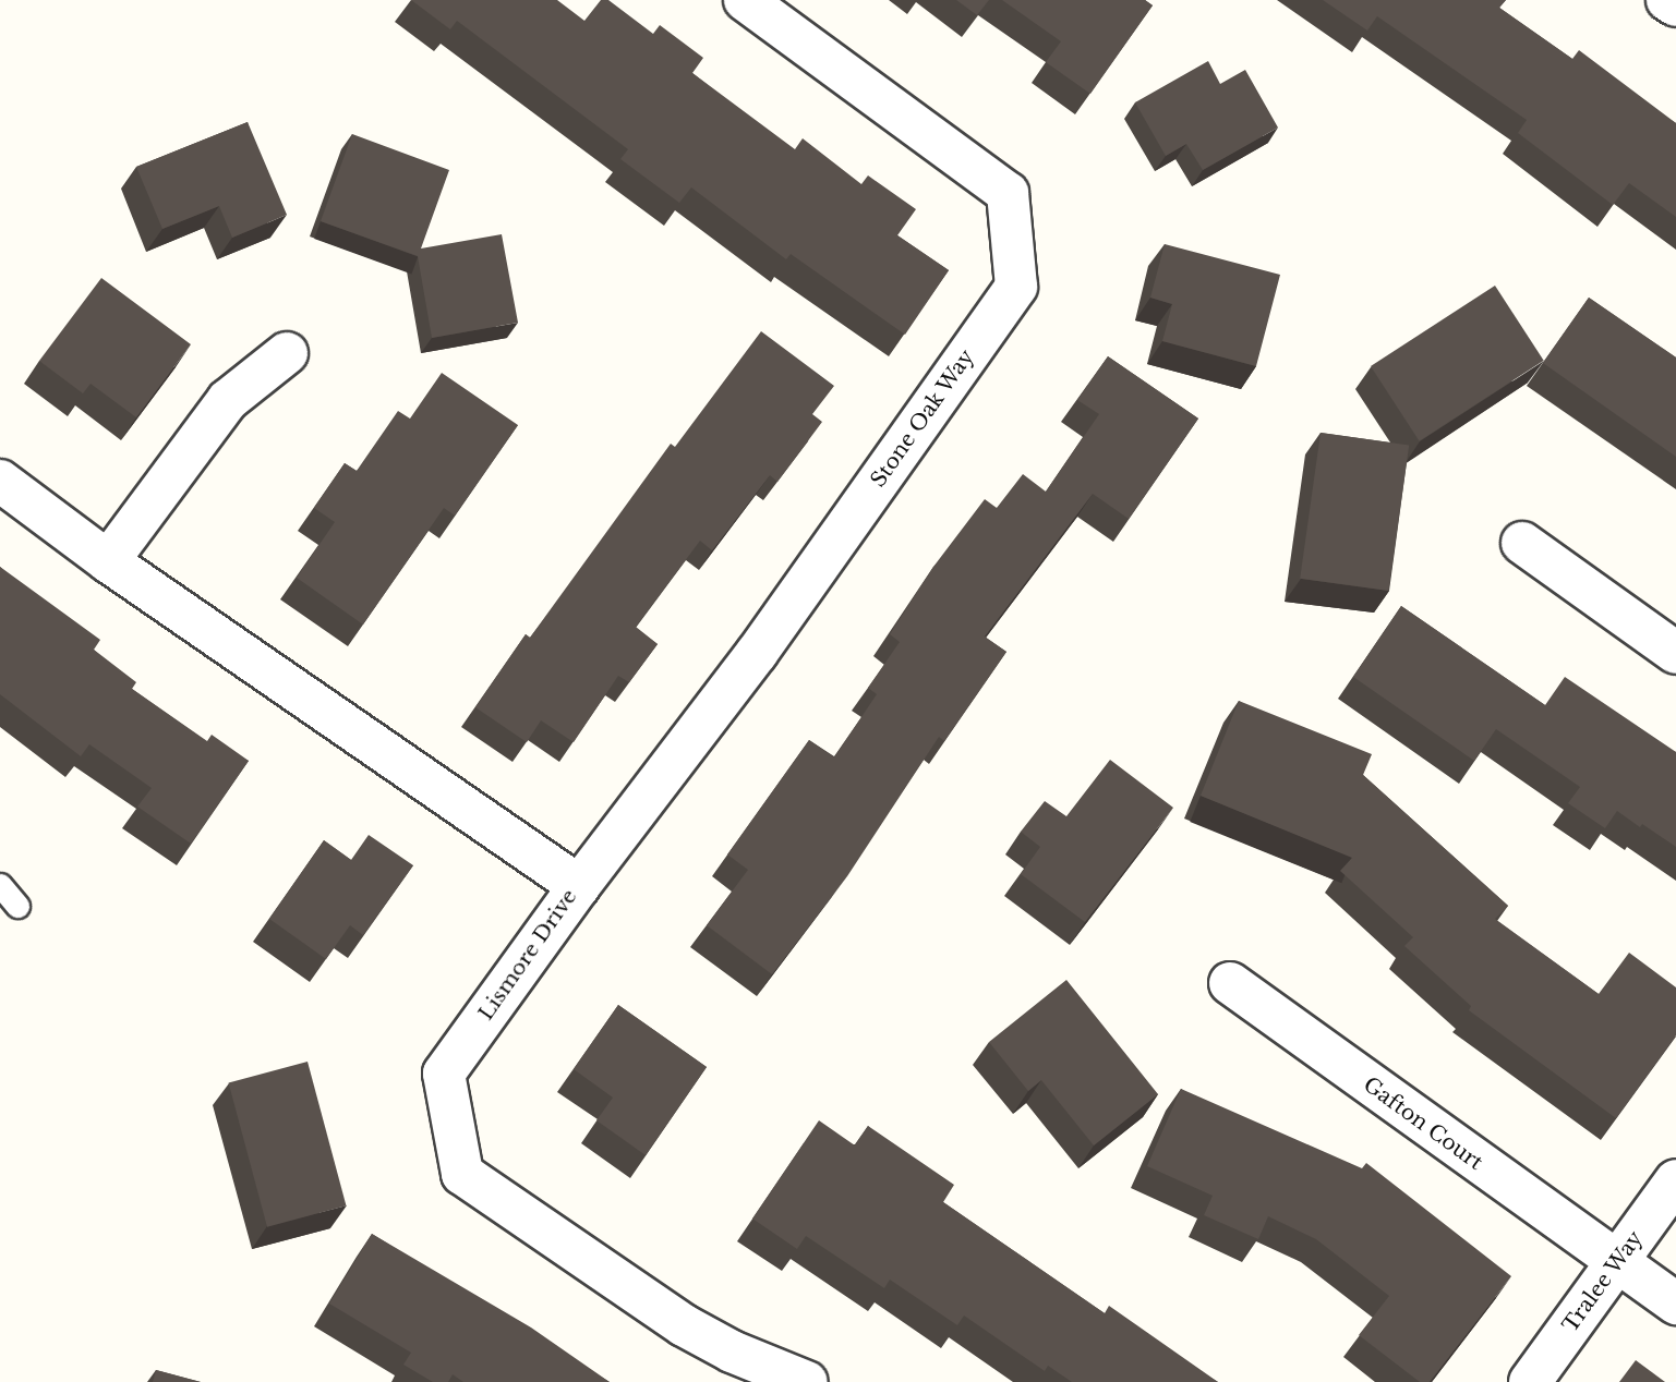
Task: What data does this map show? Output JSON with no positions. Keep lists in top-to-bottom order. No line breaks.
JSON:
{"streets":{"street":["Stone Oak Way","Lismore Drive","Gafton Court","Tralee Way"]},"crossings":[["Stone Oak Way","Lismore Drive"],["Gafton Court","Tralee Way"]]}
